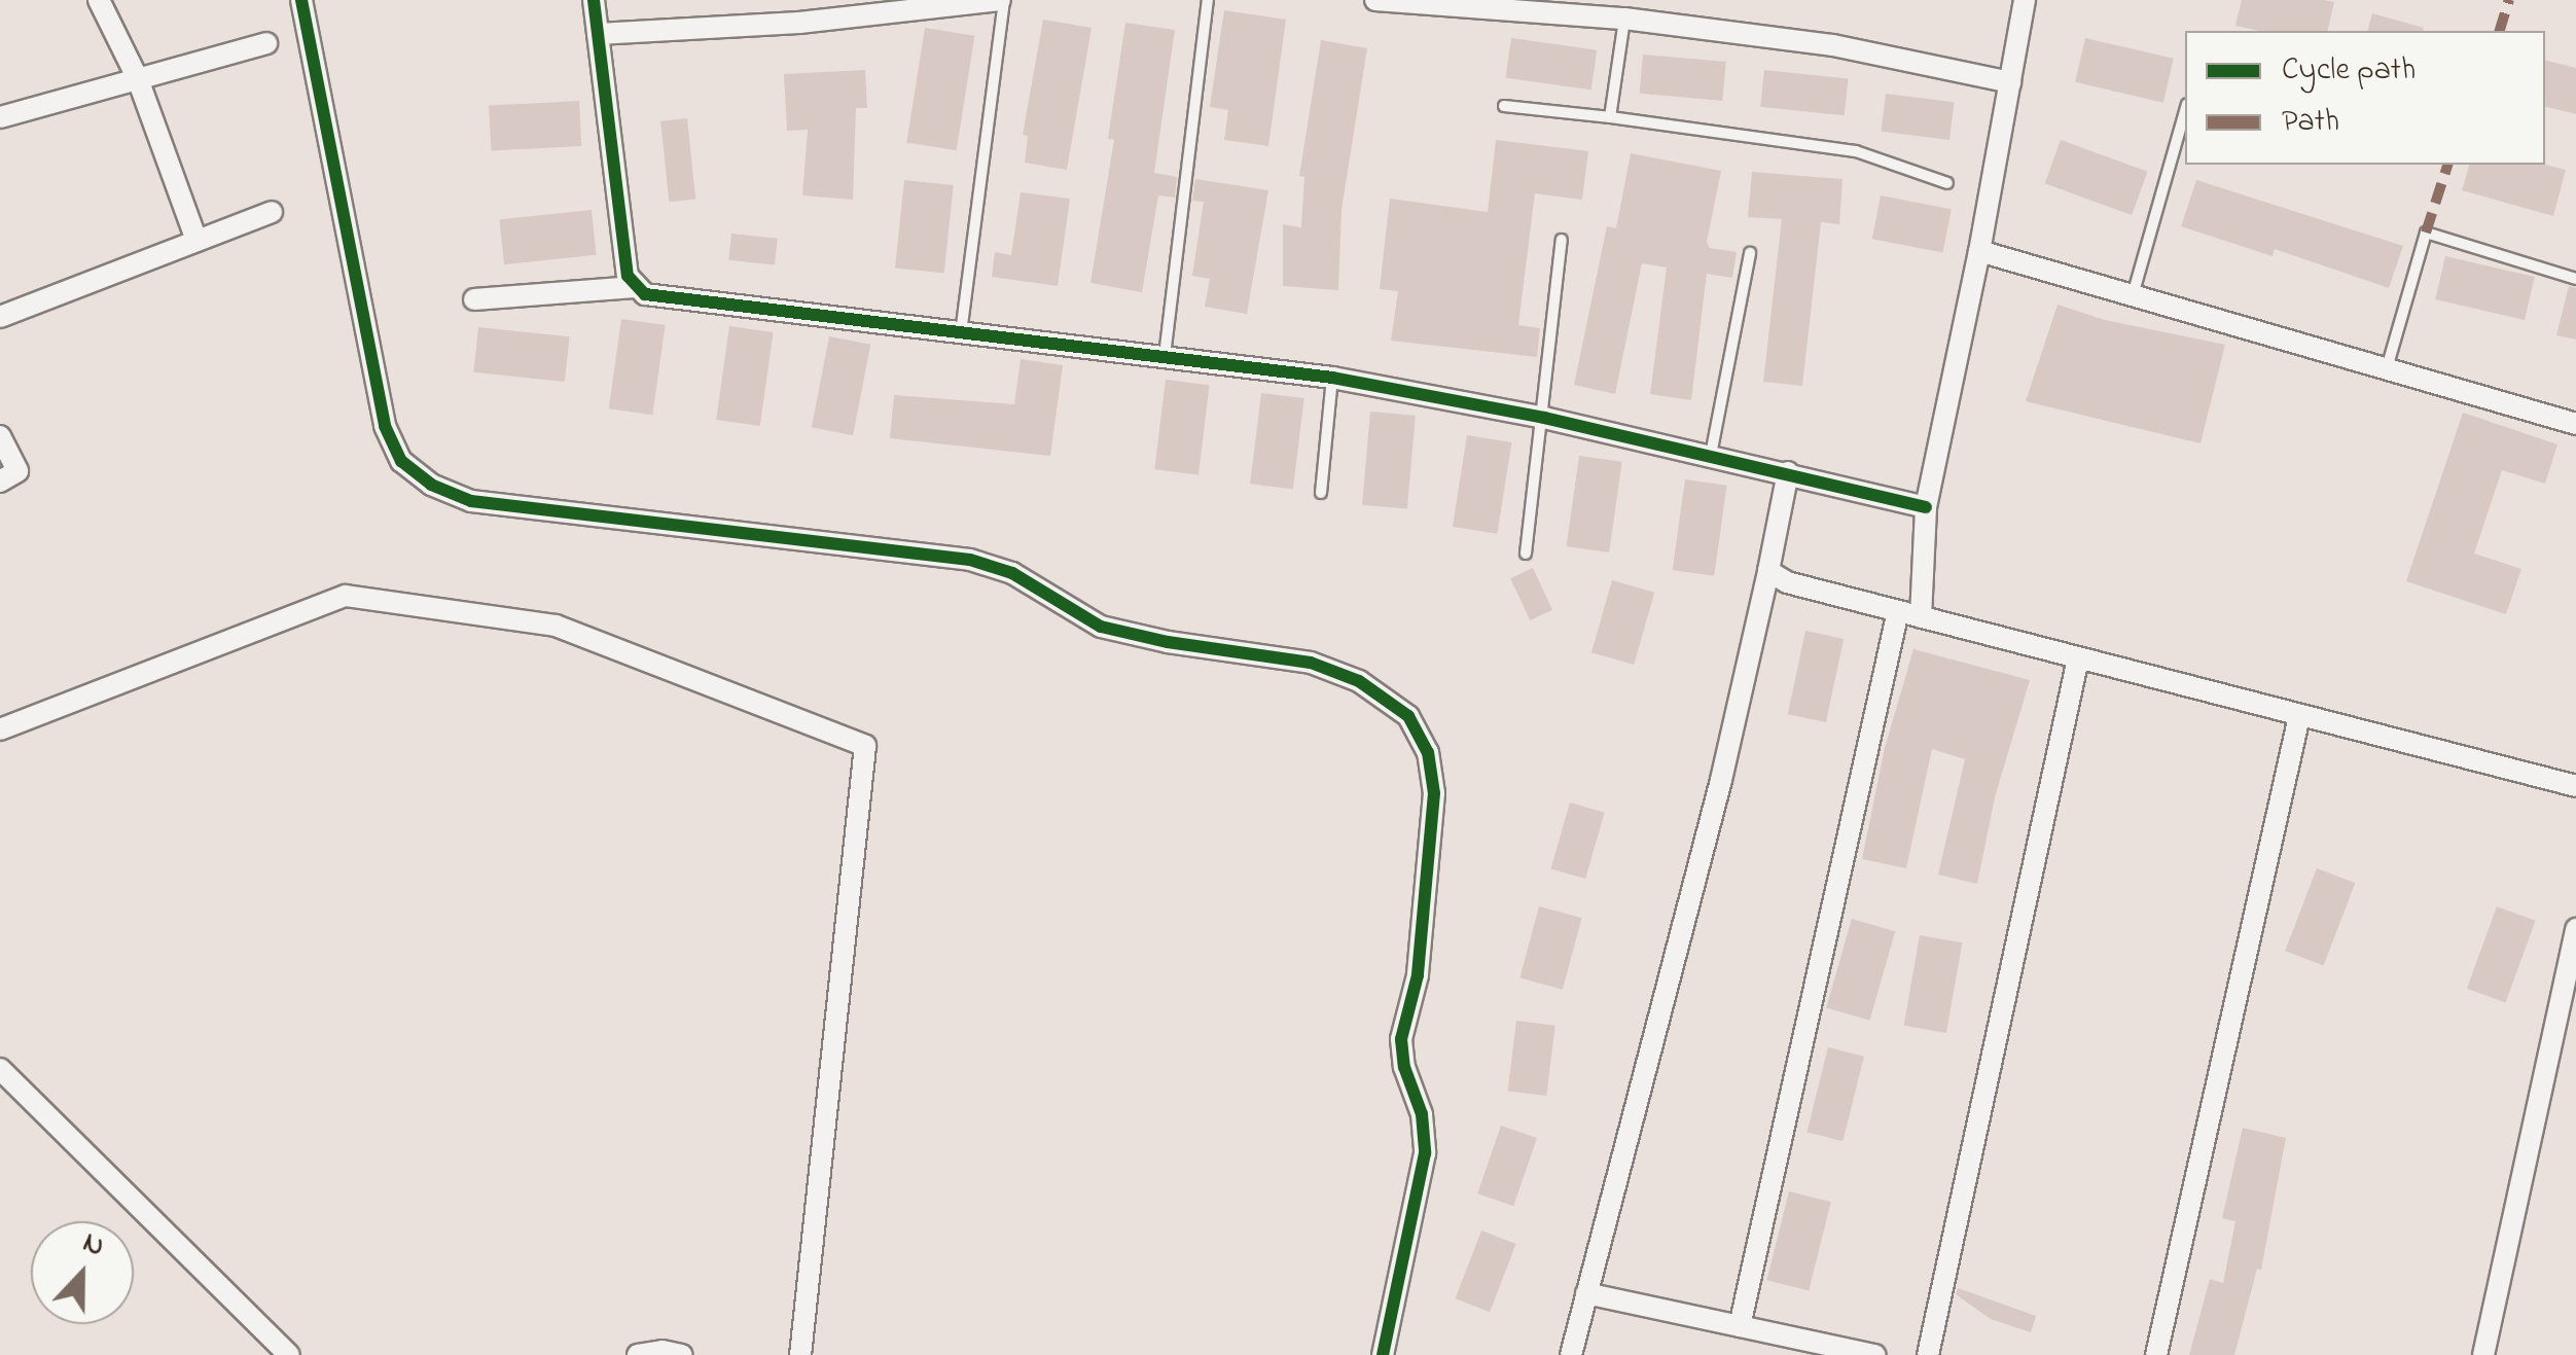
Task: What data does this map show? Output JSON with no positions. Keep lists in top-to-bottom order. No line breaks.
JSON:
{"legend":["Cycle path","Path"],"north":"top"}
